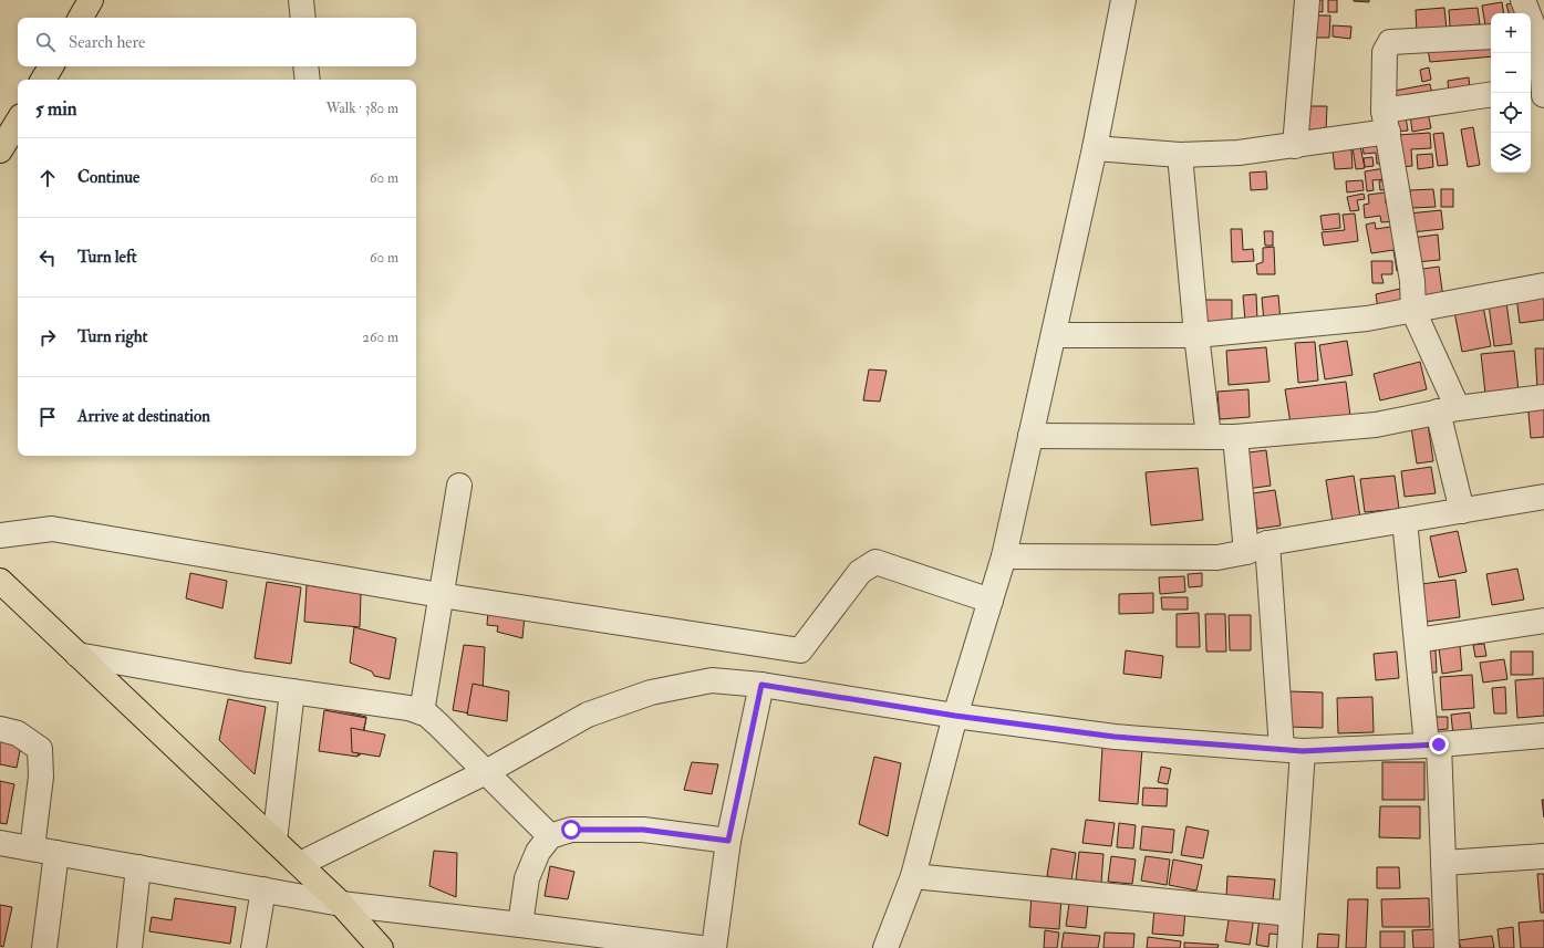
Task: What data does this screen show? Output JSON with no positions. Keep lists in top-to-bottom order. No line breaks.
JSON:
{"page":{"map_buttons":["+","−"],"search":"Search here","heading":["5 min","Walk · 380 m"],"list":[["Continue","60 m"],["Turn left","60 m"],["Turn right","260 m"],"Arrive at destination"]}}
